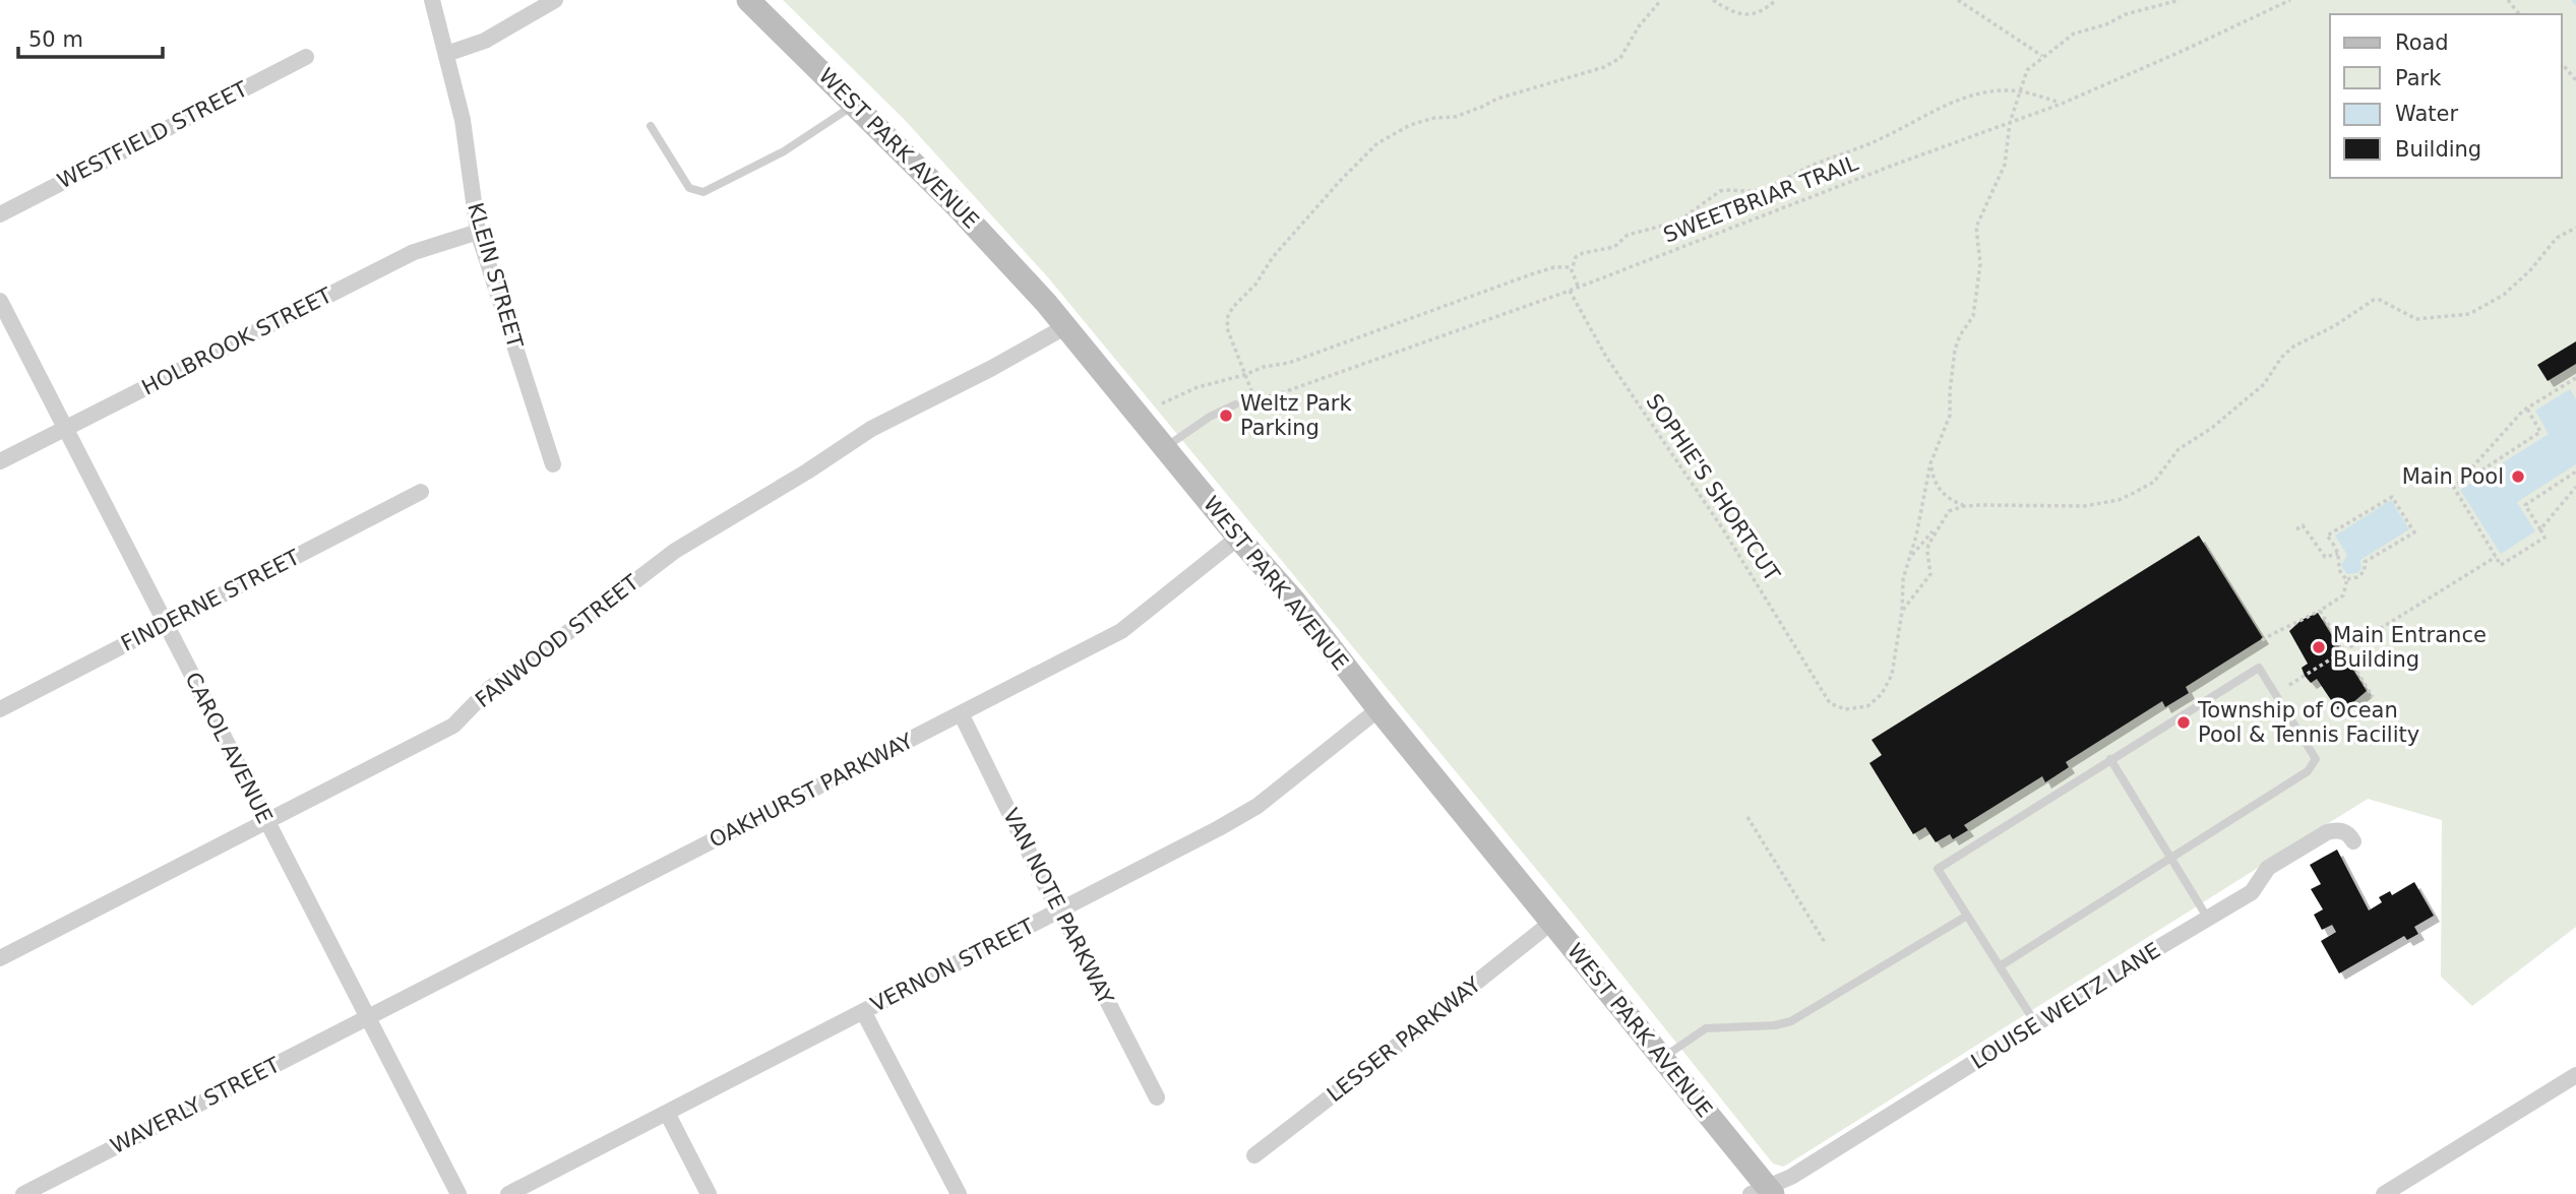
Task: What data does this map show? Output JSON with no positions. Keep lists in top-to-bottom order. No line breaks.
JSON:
{"streets":{"street":["WESTFIELD STREET","WEST PARK AVENUE","KLEIN STREET","HOLBROOK STREET","FINDERNE STREET","FANWOOD STREET","CAROL AVENUE","OAKHURST PARKWAY","VAN NOTE PARKWAY","VERNON STREET","LOUISE WELTZ LANE","LESSER PARKWAY","WAVERLY STREET"],"path":["SWEETBRIAR TRAIL","SOPHIE'S SHORTCUT"]},"crossings":[["WEST PARK AVENUE","FANWOOD STREET"],["WEST PARK AVENUE","OAKHURST PARKWAY"],["WEST PARK AVENUE","VERNON STREET"],["WEST PARK AVENUE","LOUISE WELTZ LANE"],["WEST PARK AVENUE","LESSER PARKWAY"],["SWEETBRIAR TRAIL","SOPHIE'S SHORTCUT"],["KLEIN STREET","HOLBROOK STREET"],["HOLBROOK STREET","CAROL AVENUE"],["FINDERNE STREET","CAROL AVENUE"],["FANWOOD STREET","CAROL AVENUE"],["CAROL AVENUE","OAKHURST PARKWAY"],["CAROL AVENUE","WAVERLY STREET"],["OAKHURST PARKWAY","VAN NOTE PARKWAY"],["OAKHURST PARKWAY","WAVERLY STREET"],["VAN NOTE PARKWAY","VERNON STREET"]],"places":["Weltz Park Parking","Main Pool","Main Entrance Building","Township of Ocean Pool & Tennis Facility"],"legend":["Road","Park","Water","Building"],"scale_bar":"50 m"}
